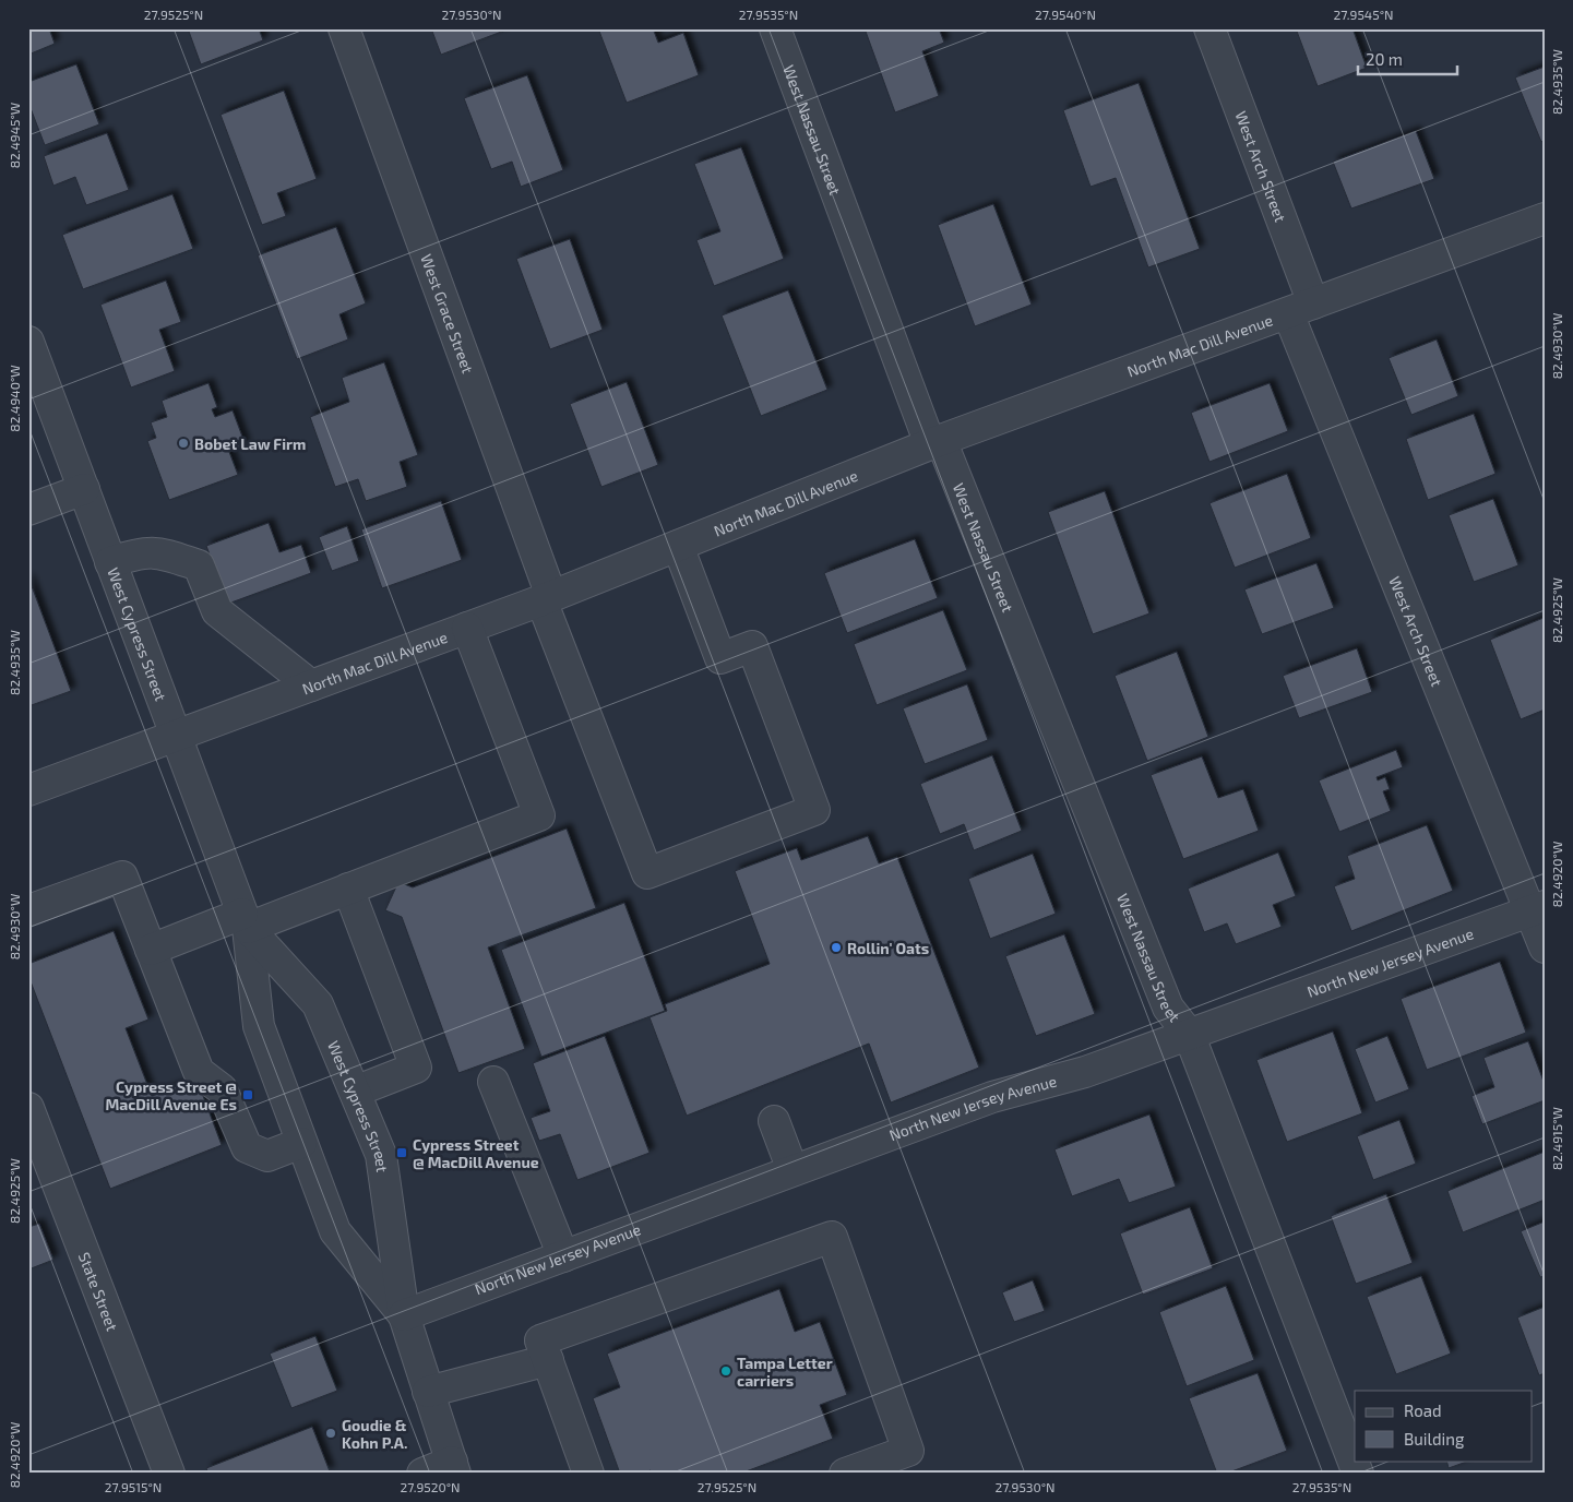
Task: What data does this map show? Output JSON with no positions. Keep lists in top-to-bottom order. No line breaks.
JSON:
{"streets":{"street":["West Nassau Street","West Arch Street","West Grace Street","North Mac Dill Avenue","West Cypress Street","North New Jersey Avenue","State Street"]},"crossings":[["West Nassau Street","North Mac Dill Avenue"],["West Nassau Street","North New Jersey Avenue"],["West Arch Street","North Mac Dill Avenue"],["West Arch Street","North New Jersey Avenue"],["West Grace Street","North Mac Dill Avenue"],["North Mac Dill Avenue","West Cypress Street"],["West Cypress Street","North New Jersey Avenue"]],"places":{"other":["Bobet Law Firm","Rollin' Oats","Tampa Letter carriers","Goudie & Kohn P.A."],"transit":["Cypress Street @ MacDill Avenue Es","Cypress Street @ MacDill Avenue"]},"legend":["Road","Building"],"scale_bar":"20 m","coordinates":["27.9525°N","27.9530°N","27.9535°N","27.9540°N","27.9545°N","82.4935°W","82.4945°W","82.4930°W","82.4940°W","82.4925°W","82.4920°W","82.4915°W","27.9515°N","27.9520°N"]}
